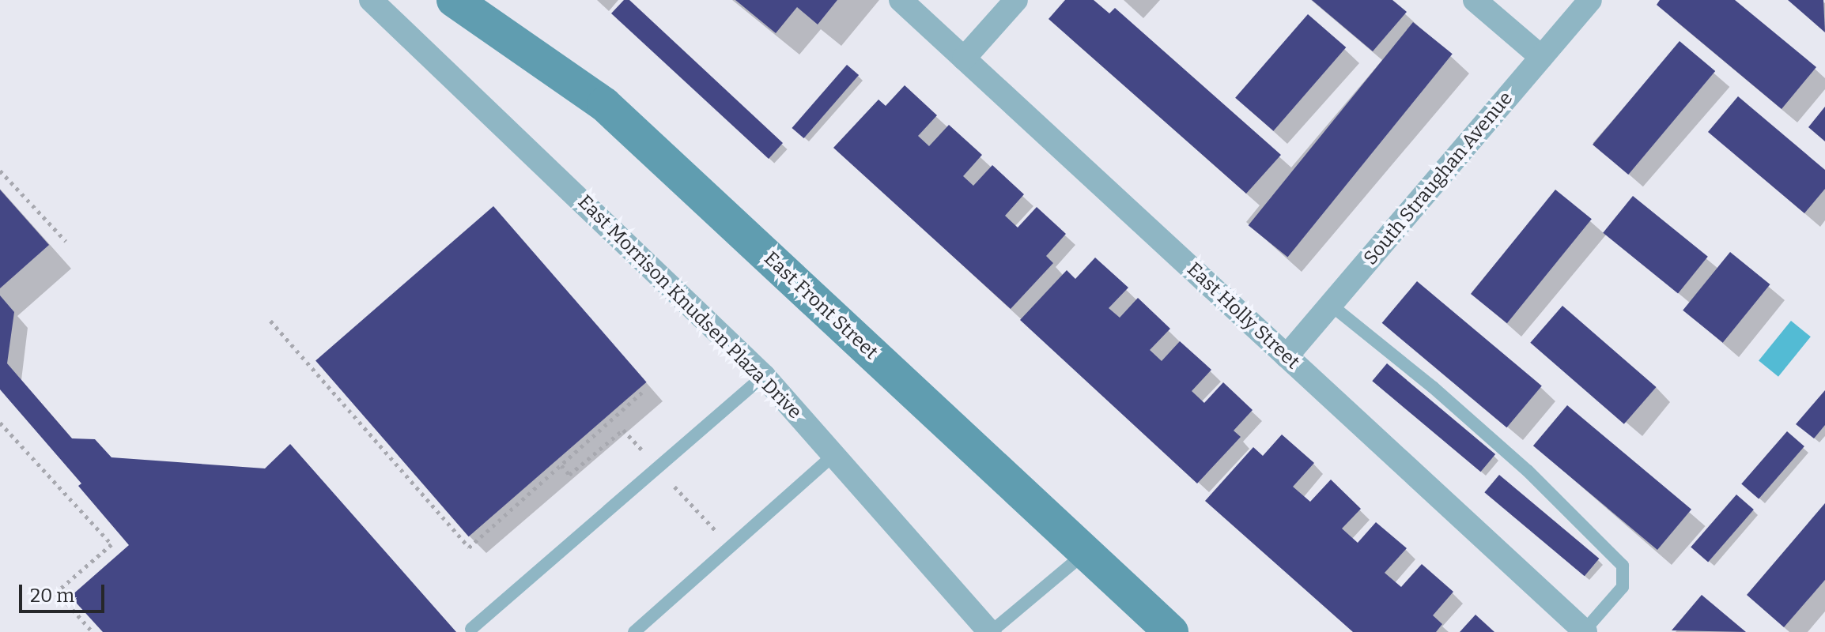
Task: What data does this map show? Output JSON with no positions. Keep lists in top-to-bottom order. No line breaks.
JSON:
{"streets":{"main road":["East Front Street"],"street":["South Straughan Avenue","East Morrison Knudsen Plaza Drive","East Holly Street"]},"crossings":[["South Straughan Avenue","East Holly Street"]],"scale_bar":"20 m"}
